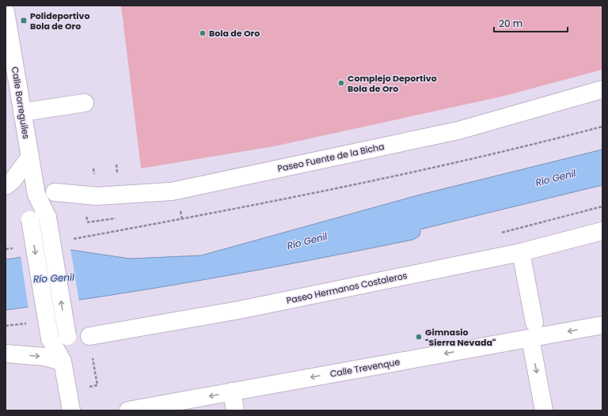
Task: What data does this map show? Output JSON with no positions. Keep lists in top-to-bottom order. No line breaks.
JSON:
{"streets":{"street":["Calle Borreguiles","Paseo Fuente de la Bicha","Paseo Hermanos Costaleros","Calle Trevenque"]},"one_way":["Calle Trevenque"],"water":["Río Genil"],"places":{"transit":["Polideportivo Bola de Oro"],"other":["Bola de Oro","Complejo Deportivo Bola de Oro","Gimnasio \"Sierra Nevada\""]},"scale_bar":"20 m"}
